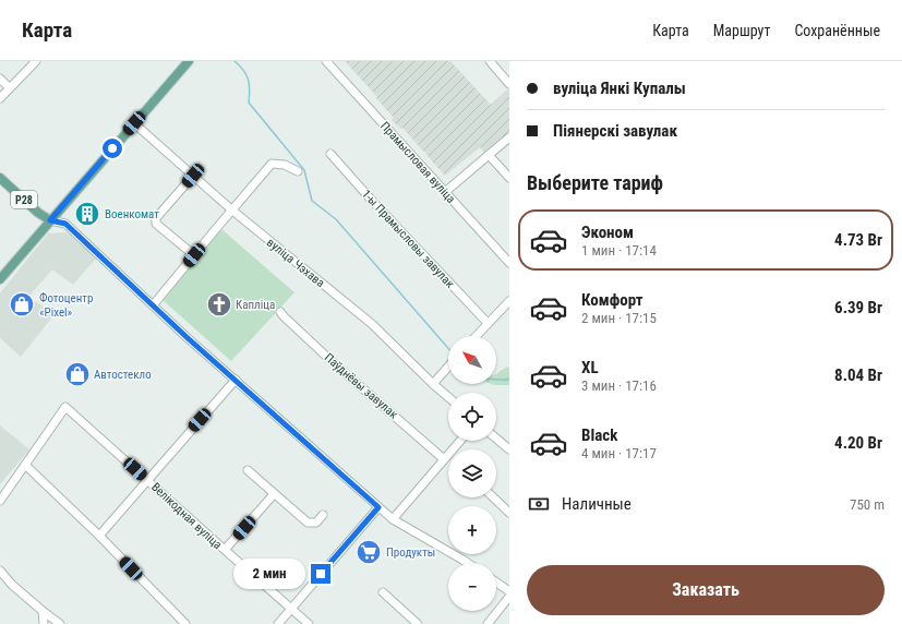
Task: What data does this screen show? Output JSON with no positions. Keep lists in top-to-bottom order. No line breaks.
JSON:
{"streets":{"main road":["Р28"],"street":["Прамысловая вуліца","1-ы Прамысловы завулак","вуліца Чэхава","Паўднёвы завулак","Велікодная вуліца"]},"crossings":[["Р28","вуліца Чэхава"]],"places":{"building":["Военкомат"],"shop":["Фотоцентр «Pixel»","Автостекло"],"church":["Капліца"],"supermarket":["Продукты"]},"north":"top left","page":{"header":"Карта","nav":["Карта","Маршрут","Сохранённые"],"banner":["вуліца Янкі Купалы","Піянерскі завулак"],"heading":"Выберите тариф","list":[{"name":"Эконом","note":"1 мин · 17:14","value":"4.73 Br"},{"name":"Комфорт","note":"2 мин · 17:15","value":"6.39 Br"},{"name":"XL","note":"3 мин · 17:16","value":"8.04 Br"},{"name":"Black","note":"4 мин · 17:17","value":"4.20 Br"}],"map_buttons":["+","−"],"pay":["Наличные","750 m"],"buttons":"Заказать","bubble":"2 мин"}}
